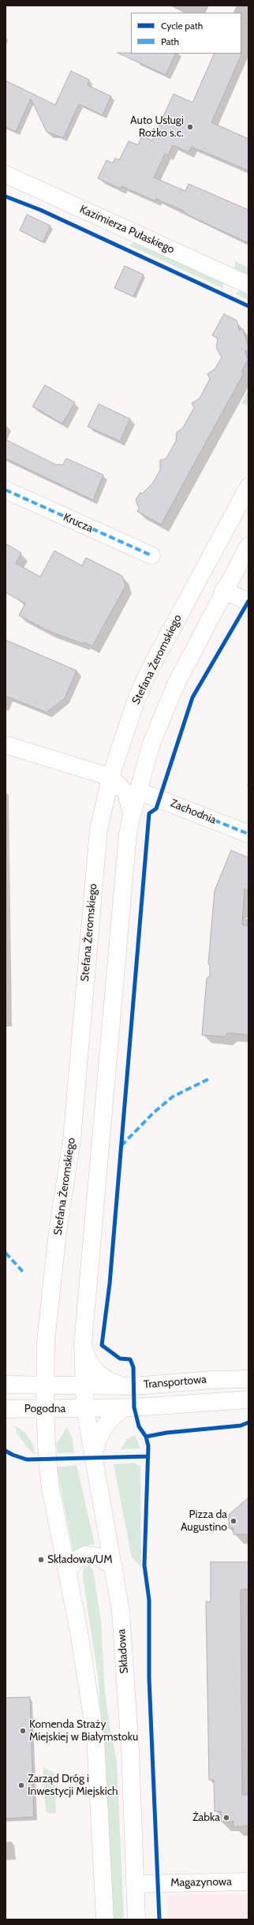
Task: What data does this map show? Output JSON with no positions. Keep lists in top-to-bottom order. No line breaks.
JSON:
{"streets":{"main road":["Kazimierza Pułaskiego","Krucza","Stefana Żeromskiego","Zachodnia","Transportowa","Pogodna","Składowa","Magazynowa"]},"crossings":[["Stefana Żeromskiego","Transportowa"],["Stefana Żeromskiego","Pogodna"],["Transportowa","Pogodna"],["Transportowa","Składowa"],["Pogodna","Składowa"],["Składowa","Magazynowa"]],"places":["Auto Usługi Rożko s.c.","Pizza da Augustino","Składowa/UM","Komenda Straży Miejskiej w Białymstoku","Zarząd Dróg i Inwestycji Miejskich","Żabka"],"legend":["Cycle path","Path"]}
